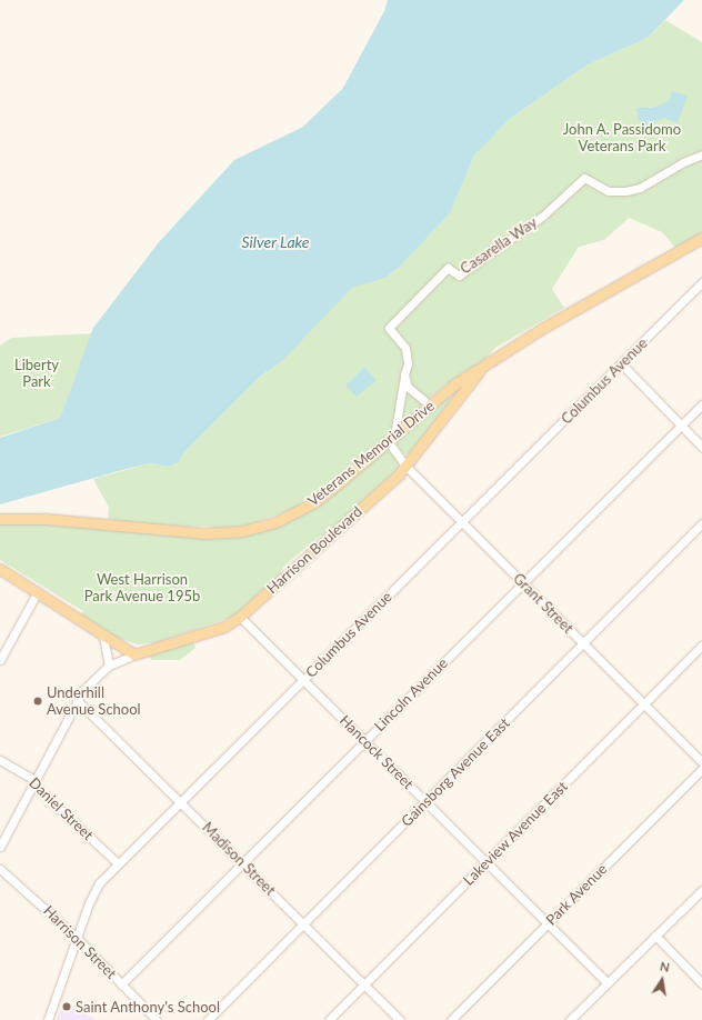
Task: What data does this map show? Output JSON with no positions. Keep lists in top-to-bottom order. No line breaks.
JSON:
{"streets":{"main road":["Veterans Memorial Drive","Harrison Boulevard"],"street":["Casarella Way","Columbus Avenue","Grant Street","Lincoln Avenue","Hancock Street","Gainsborg Avenue East","Daniel Street","Lakeview Avenue East","Madison Street","Park Avenue","Harrison Street"]},"crossings":[["Columbus Avenue","Grant Street"],["Columbus Avenue","Hancock Street"],["Columbus Avenue","Daniel Street"],["Columbus Avenue","Madison Street"],["Columbus Avenue","Harrison Street"],["Veterans Memorial Drive","Harrison Boulevard"],["Veterans Memorial Drive","Grant Street"],["Harrison Boulevard","Grant Street"],["Harrison Boulevard","Hancock Street"],["Grant Street","Lincoln Avenue"],["Grant Street","Gainsborg Avenue East"],["Grant Street","Lakeview Avenue East"],["Lincoln Avenue","Hancock Street"],["Lincoln Avenue","Madison Street"],["Lincoln Avenue","Harrison Street"],["Hancock Street","Gainsborg Avenue East"],["Hancock Street","Lakeview Avenue East"],["Hancock Street","Park Avenue"],["Gainsborg Avenue East","Madison Street"],["Lakeview Avenue East","Madison Street"]],"water":["Silver Lake"],"parks":["John A. Passidomo Veterans Park","Liberty Park","West Harrison Park Avenue 195b"],"places":["Underhill Avenue School","Saint Anthony's School"],"north":"top"}
